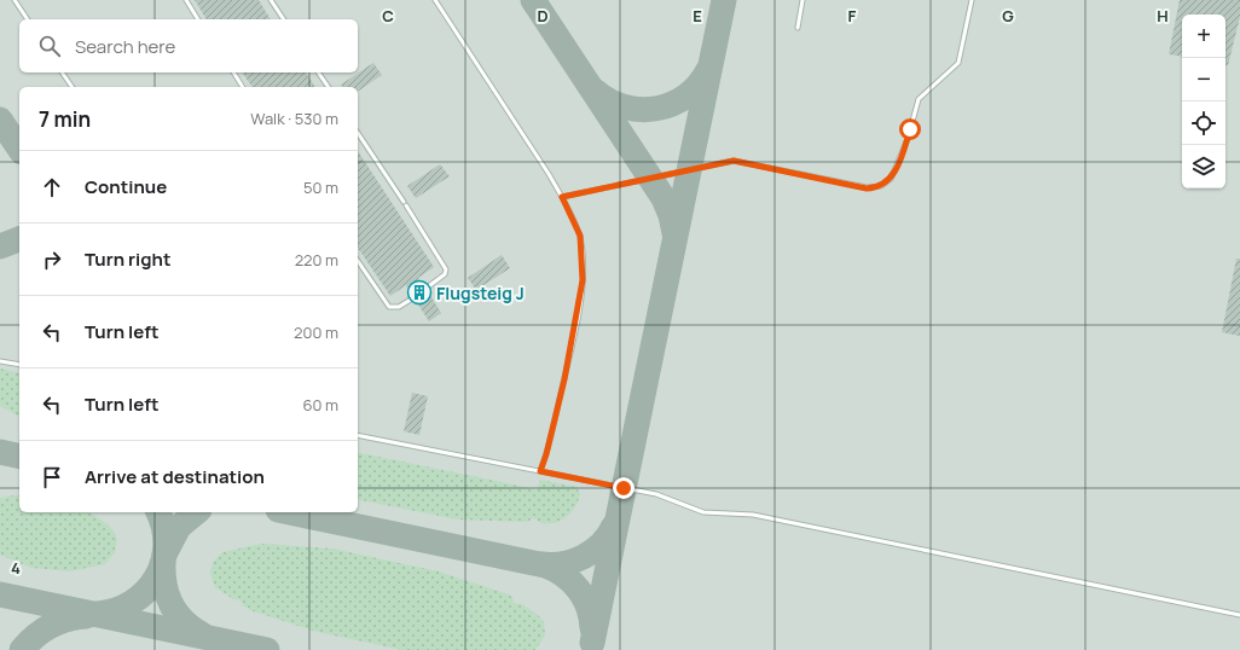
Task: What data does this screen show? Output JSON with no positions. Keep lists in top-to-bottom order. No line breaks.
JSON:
{"places":{"building":["Flugsteig J"]},"page":{"map_buttons":["+","−"],"search":"Search here","heading":["7 min","Walk · 530 m"],"list":[["Continue","50 m"],["Turn right","220 m"],["Turn left","200 m"],["Turn left","60 m"],"Arrive at destination"]},"grid":{"columns":["C","D","E","F","G","H"],"rows":["4"]}}
